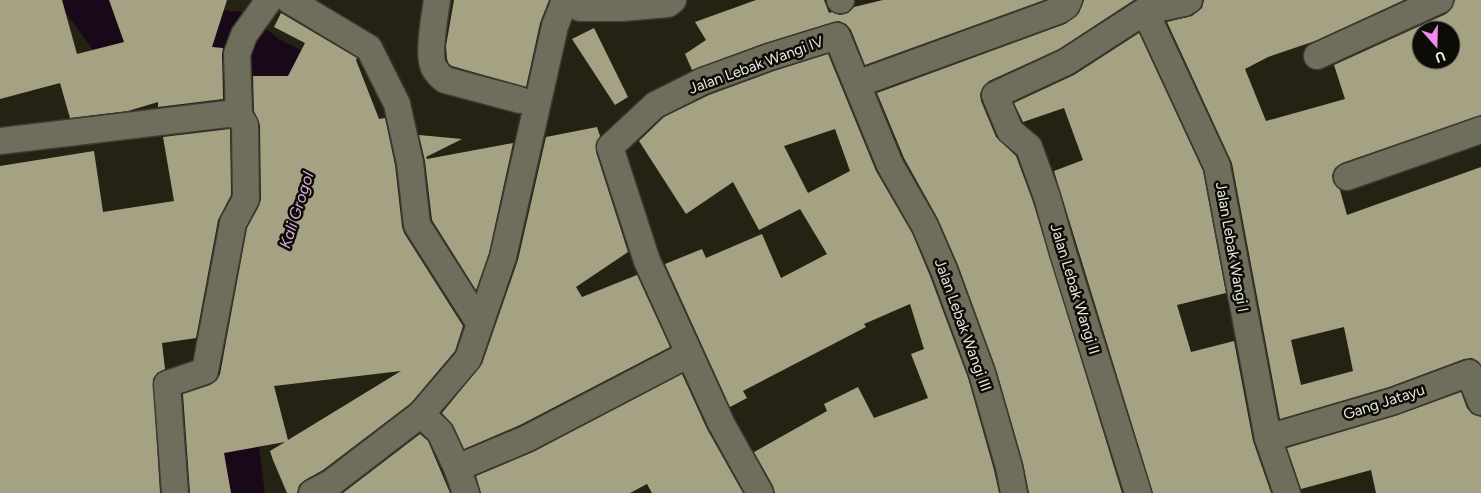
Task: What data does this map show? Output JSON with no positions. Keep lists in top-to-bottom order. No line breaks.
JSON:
{"streets":{"street":["Jalan Lebak Wangi IV","Jalan Lebak Wangi I","Jalan Lebak Wangi II","Jalan Lebak Wangi III","Gang Jatayu"]},"crossings":[["Jalan Lebak Wangi IV","Jalan Lebak Wangi III"],["Jalan Lebak Wangi I","Jalan Lebak Wangi II"],["Jalan Lebak Wangi I","Gang Jatayu"]],"water":["Kali Grogol"],"north":"bottom"}
